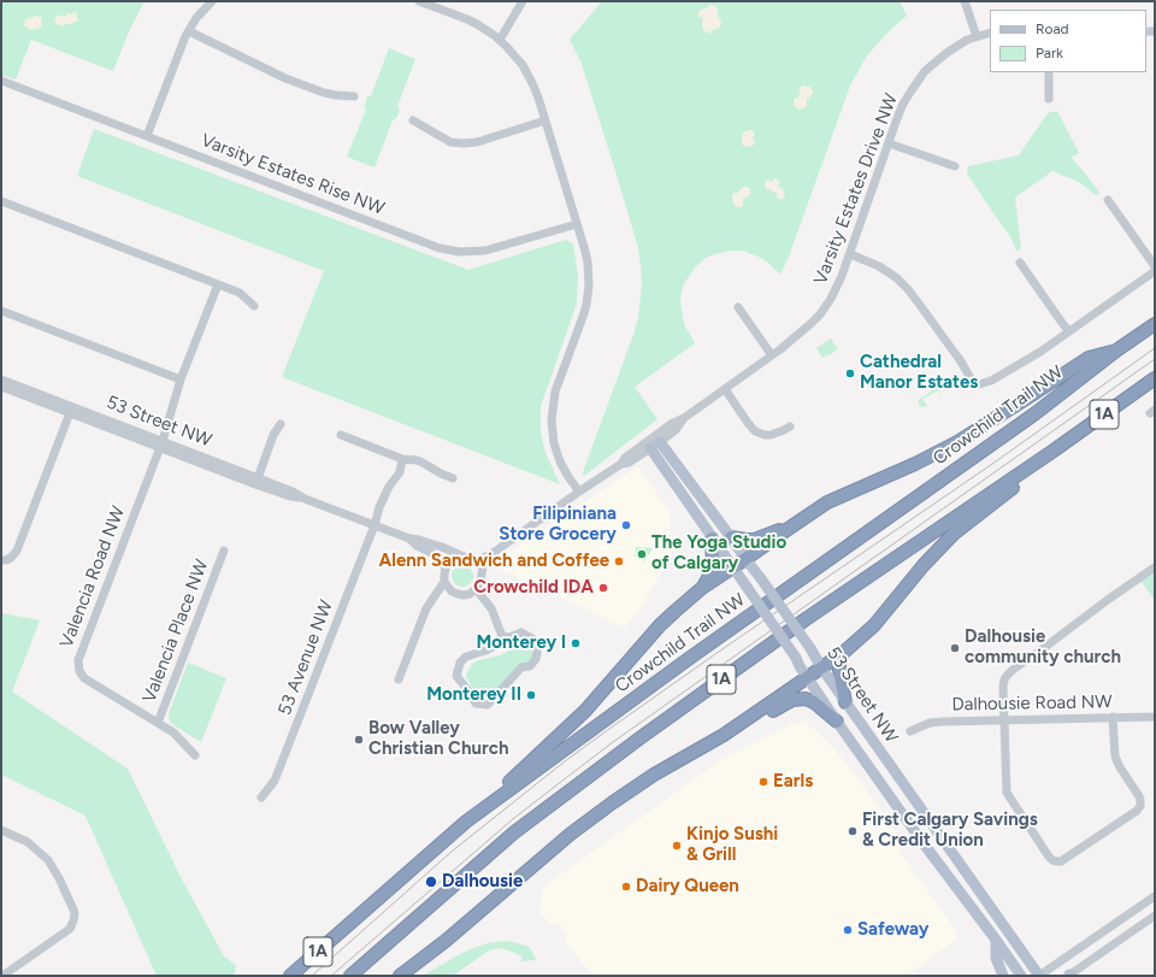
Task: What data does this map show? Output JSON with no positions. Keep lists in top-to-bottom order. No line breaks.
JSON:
{"streets":{"highway":["1A","Crowchild Trail NW"],"main road":["53 Street NW"],"street":["Varsity Estates Rise NW","Varsity Estates Drive NW","Valencia Road NW","Valencia Place NW","53 Avenue NW","Dalhousie Road NW"]},"crossings":[["Varsity Estates Drive NW","53 Street NW"],["53 Street NW","Valencia Road NW"],["53 Street NW","53 Avenue NW"],["Valencia Road NW","Valencia Place NW"]],"places":["Cathedral Manor Estates","Filipiniana Store Grocery","The Yoga Studio of Calgary","Alenn Sandwich and Coffee","Crowchild IDA","Monterey I","Dalhousie community church","Monterey II","Bow Valley Christian Church","Earls","First Calgary Savings & Credit Union","Kinjo Sushi & Grill","Dalhousie","Dairy Queen","Safeway"],"legend":["Road","Park"]}
